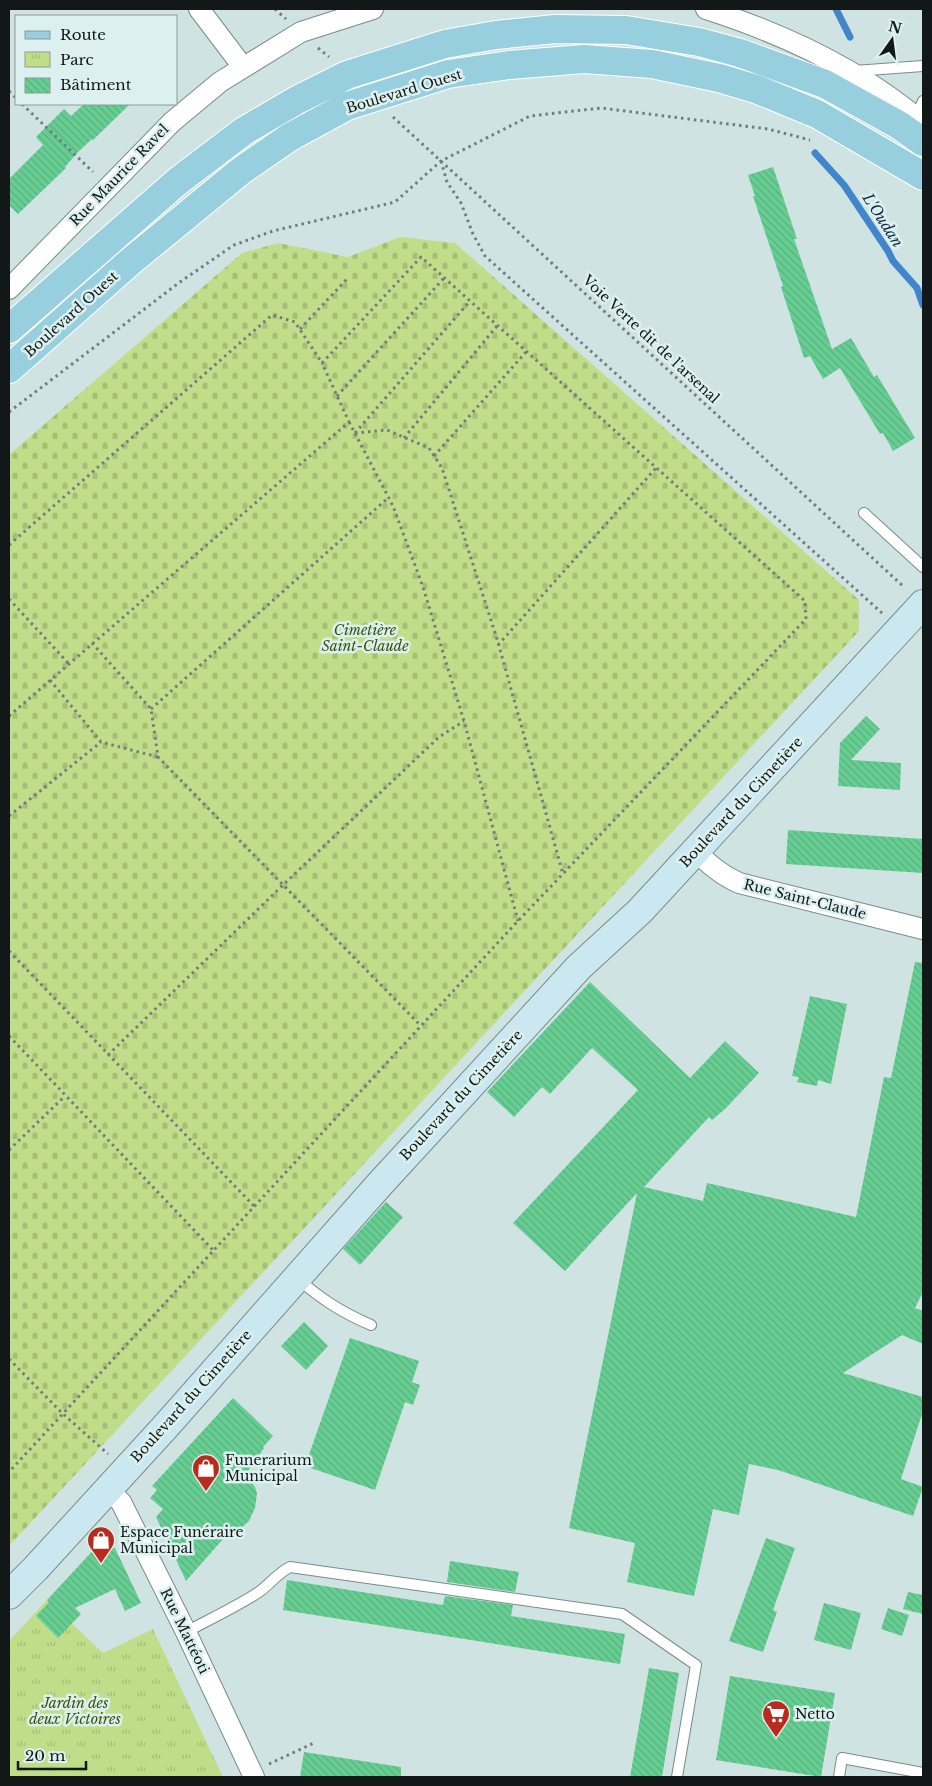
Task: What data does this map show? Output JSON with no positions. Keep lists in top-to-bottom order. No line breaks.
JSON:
{"streets":{"main road":["Boulevard Ouest"],"street":["Rue Maurice Ravel","Boulevard du Cimetière","Rue Saint-Claude","Rue Mattéoti"],"path":["Voie Verte dit de l'arsenal"]},"crossings":[["Voie Verte dit de l'arsenal","Boulevard du Cimetière"],["Boulevard du Cimetière","Rue Saint-Claude"],["Boulevard du Cimetière","Rue Mattéoti"]],"water":["L'Oudan"],"parks":["Cimetière Saint-Claude","Jardin des deux Victoires"],"places":{"shop":["Funerarium Municipal","Espace Funéraire Municipal"],"supermarket":["Netto"]},"legend":["Route","Parc","Bâtiment"],"scale_bar":"20 m","north":"top"}
